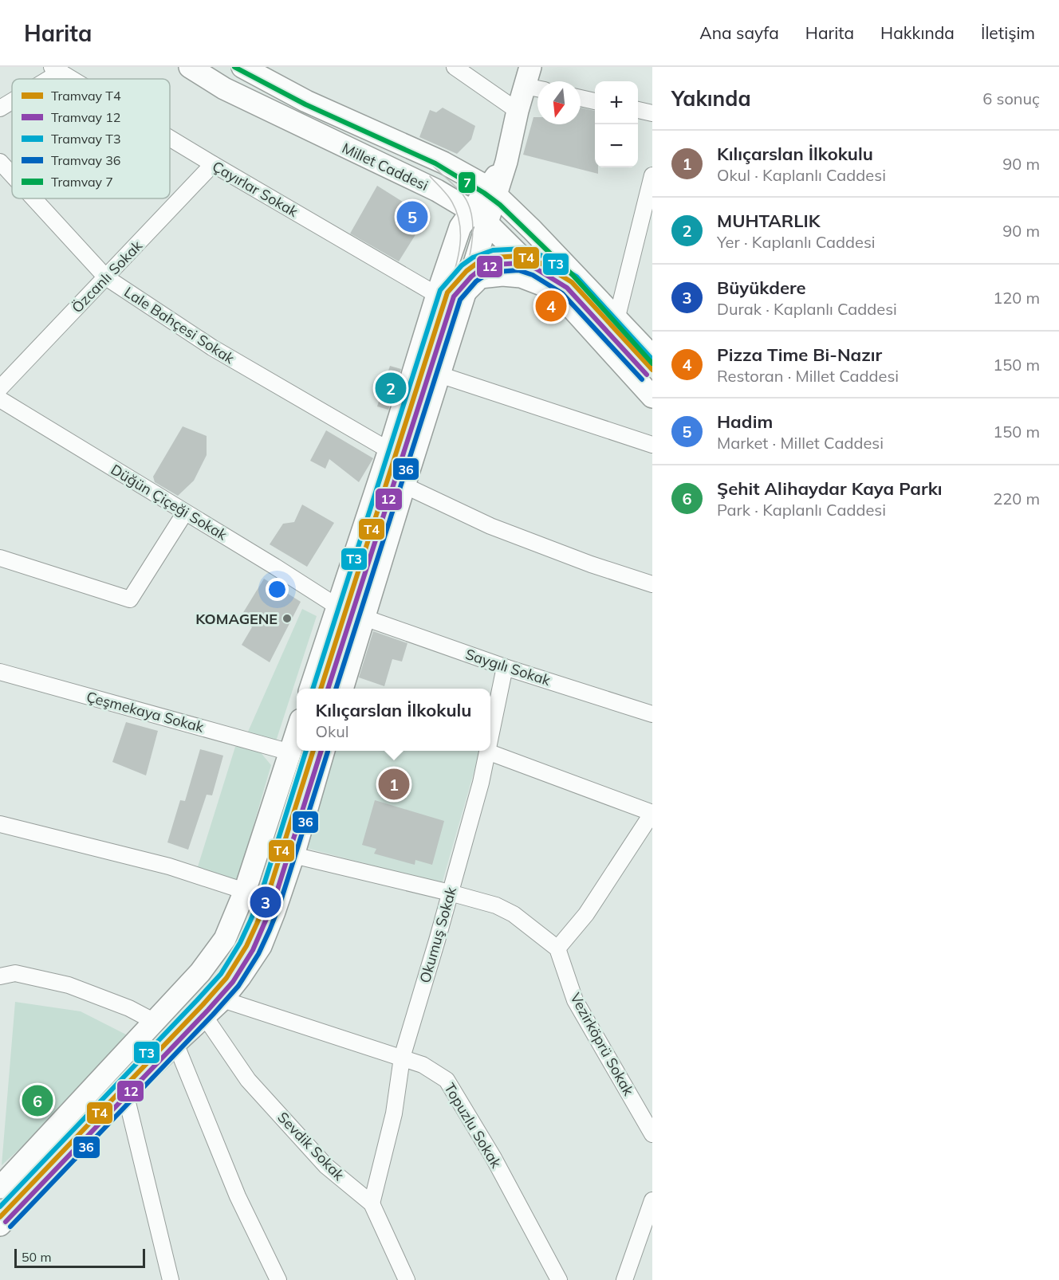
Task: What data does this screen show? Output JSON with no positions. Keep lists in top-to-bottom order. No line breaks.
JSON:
{"streets":{"main road":["Millet Caddesi"],"street":["Çayırlar Sokak","Özcanlı Sokak","Lale Bahçesi Sokak","Düğün Çiçeği Sokak","Saygılı Sokak","Çeşmekaya Sokak","Okumuş Sokak","Vezirköprü Sokak","Topuzlu Sokak","Sevdik Sokak"]},"crossings":[["Millet Caddesi","Çayırlar Sokak"],["Çayırlar Sokak","Özcanlı Sokak"],["Özcanlı Sokak","Lale Bahçesi Sokak"],["Saygılı Sokak","Okumuş Sokak"],["Okumuş Sokak","Topuzlu Sokak"],["Okumuş Sokak","Sevdik Sokak"]],"places":["KOMAGENE"],"lines":["tram line 7","tram line T3","tram line T4","tram line 12","tram line 36"],"legend":["Tramvay T4","Tramvay 12","Tramvay T3","Tramvay 36","Tramvay 7"],"scale_bar":"50 m","north":"bottom","page":{"header":"Harita","nav":["Ana sayfa","Harita","Hakkında","İletişim"],"heading":["Yakında","6 sonuç"],"map_buttons":["+","−"],"list":[{"mark":"1","name":"Kılıçarslan İlkokulu","note":"Okul · Kaplanlı Caddesi","value":"90 m"},{"mark":"2","name":"MUHTARLIK","note":"Yer · Kaplanlı Caddesi","value":"90 m"},{"mark":"3","name":"Büyükdere","note":"Durak · Kaplanlı Caddesi","value":"120 m"},{"mark":"4","name":"Pizza Time Bi-Nazır","note":"Restoran · Millet Caddesi","value":"150 m"},{"mark":"5","name":"Hadim","note":"Market · Millet Caddesi","value":"150 m"},{"mark":"6","name":"Şehit Alihaydar Kaya Parkı","note":"Park · Kaplanlı Caddesi","value":"220 m"}],"pins":["5","4","2","1","3","6"],"popup":["Kılıçarslan İlkokulu","Okul"],"scale":"50 m"}}
